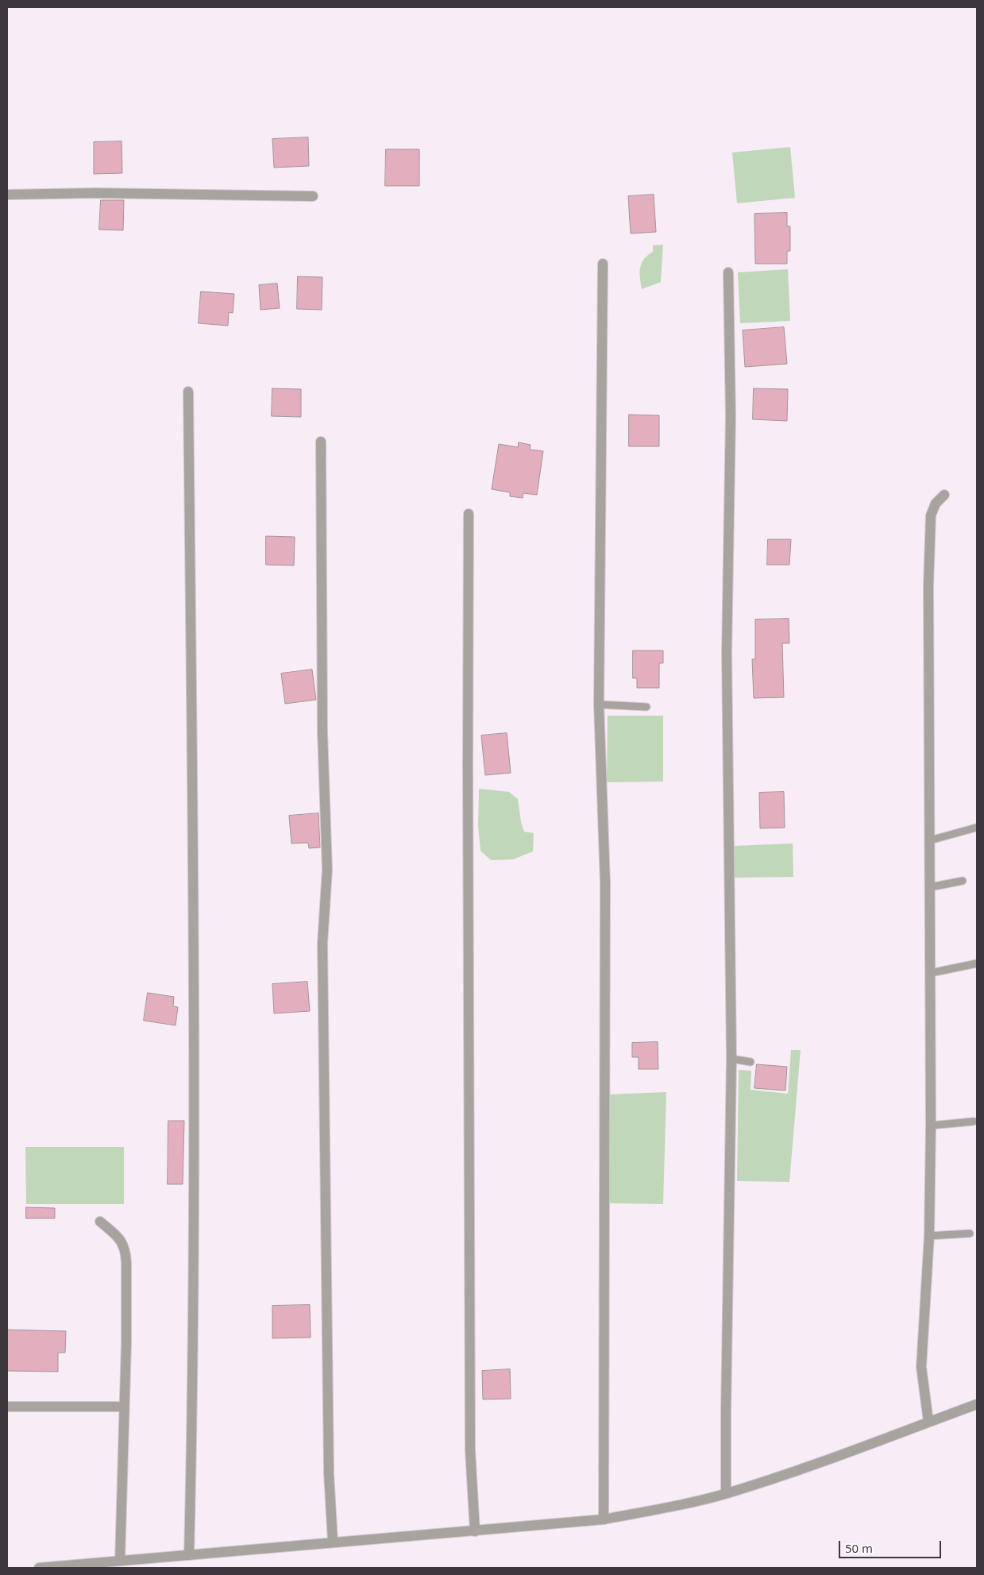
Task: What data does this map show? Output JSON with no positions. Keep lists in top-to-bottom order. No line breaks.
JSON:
{"scale_bar":"50 m"}
